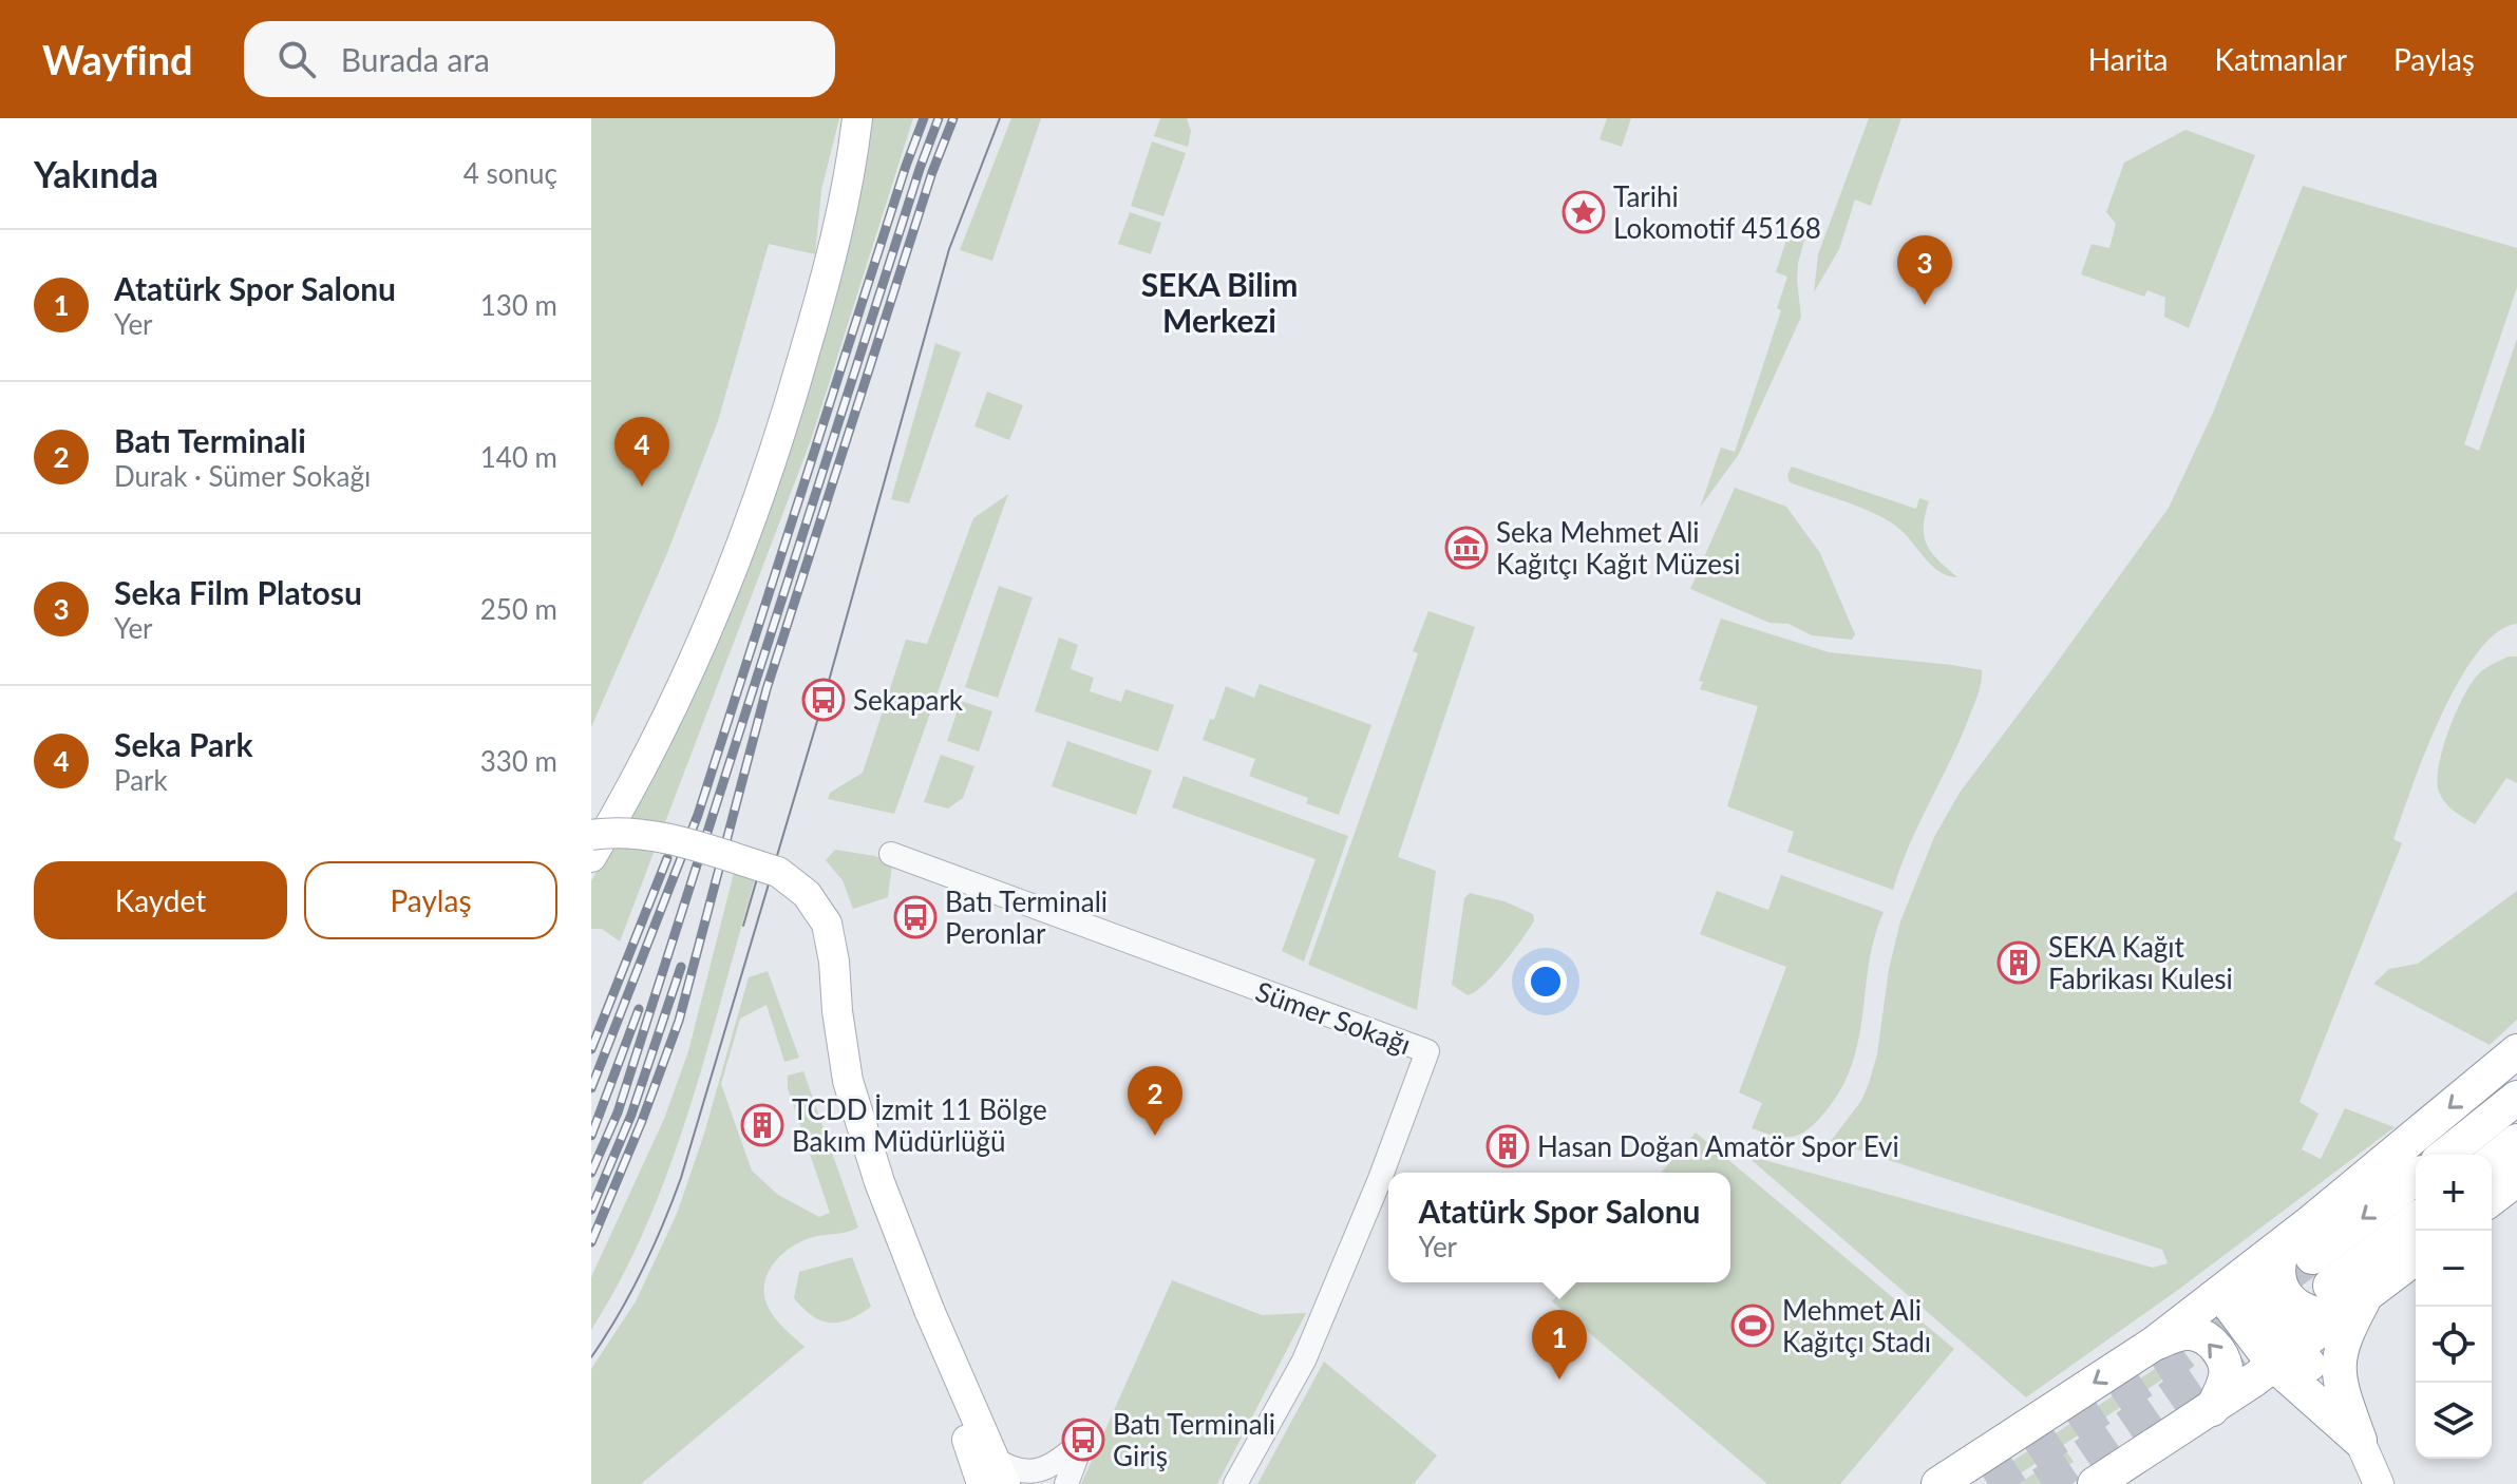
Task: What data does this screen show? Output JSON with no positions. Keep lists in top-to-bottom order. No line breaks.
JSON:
{"streets":{"street":["Sümer Sokağı"]},"districts":["SEKA Bilim Merkezi"],"places":{"place":["Tarihi Lokomotif 45168"],"museum":["Seka Mehmet Ali Kağıtçı Kağıt Müzesi"],"bus stop":["Sekapark","Batı Terminali Peronlar","Batı Terminali Giriş"],"building":["SEKA Kağıt Fabrikası Kulesi","TCDD İzmit 11 Bölge Bakım Müdürlüğü","Hasan Doğan Amatör Spor Evi"],"sports":["Mehmet Ali Kağıtçı Stadı"]},"page":{"header":"Wayfind","search":"Burada ara","nav":["Harita","Katmanlar","Paylaş"],"heading":["Yakında","4 sonuç"],"list":[{"mark":"1","name":"Atatürk Spor Salonu","note":"Yer","value":"130 m"},{"mark":"2","name":"Batı Terminali","note":"Durak · Sümer Sokağı","value":"140 m"},{"mark":"3","name":"Seka Film Platosu","note":"Yer","value":"250 m"},{"mark":"4","name":"Seka Park","note":"Park","value":"330 m"}],"pins":["3","4","2","1"],"buttons":["Kaydet","Paylaş"],"map_buttons":["+","−"],"popup":["Atatürk Spor Salonu","Yer"]}}
